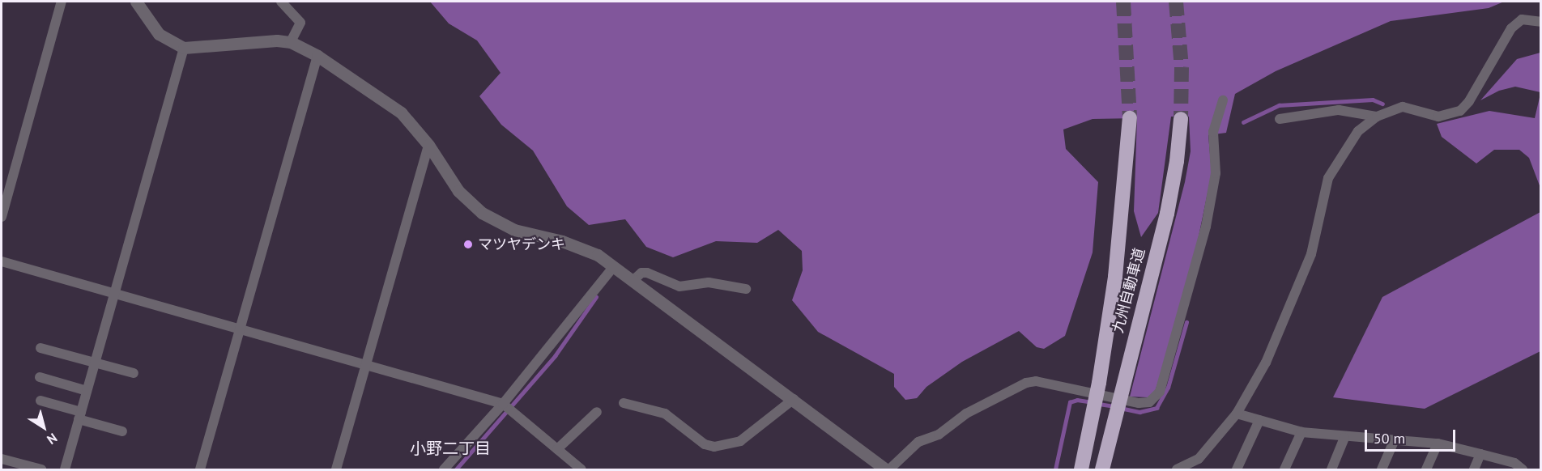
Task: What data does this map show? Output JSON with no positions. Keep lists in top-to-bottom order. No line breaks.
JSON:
{"streets":{"highway":["九州自動車道"]},"districts":["小野二丁目"],"places":["マツヤデンキ"],"scale_bar":"50 m","north":"bottom right"}
